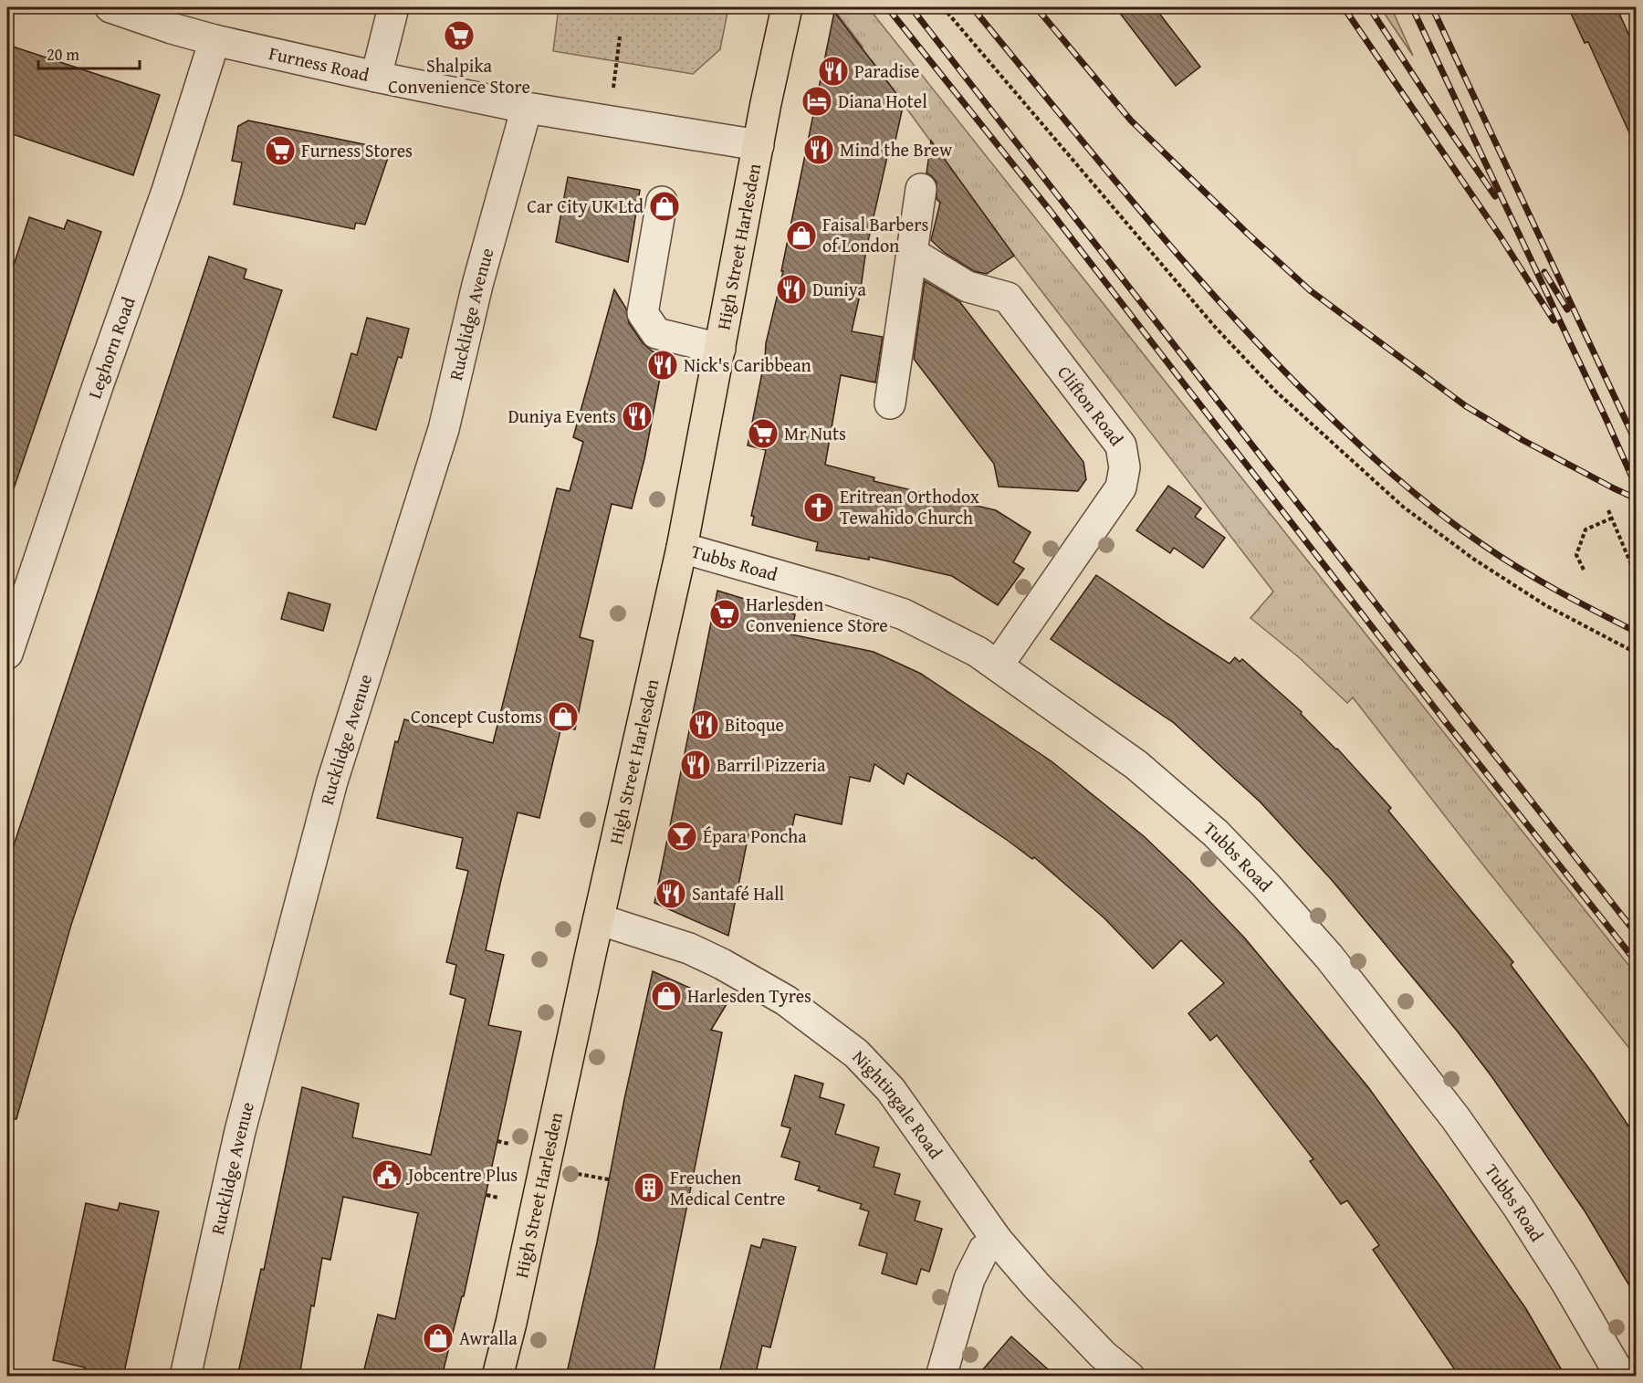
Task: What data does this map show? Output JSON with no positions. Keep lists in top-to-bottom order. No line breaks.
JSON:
{"streets":{"main road":["High Street Harlesden"],"street":["Furness Road","Rucklidge Avenue","Leghorn Road","Clifton Road","Tubbs Road","Nightingale Road"]},"crossings":[["Furness Road","High Street Harlesden"],["Furness Road","Rucklidge Avenue"],["Furness Road","Leghorn Road"],["High Street Harlesden","Tubbs Road"],["High Street Harlesden","Nightingale Road"],["Clifton Road","Tubbs Road"]],"places":{"supermarket":["Shalpika Convenience Store","Furness Stores","Mr Nuts","Harlesden Convenience Store"],"restaurant":["Paradise","Mind the Brew","Duniya","Nick's Caribbean","Duniya Events","Bitoque","Barril Pizzeria","Santafé Hall"],"hotel":["Diana Hotel"],"shop":["Car City UK Ltd","Faisal Barbers of London","Concept Customs","Harlesden Tyres","Awralla"],"church":["Eritrean Orthodox Tewahido Church"],"bar":["Épara Poncha"],"public building":["Jobcentre Plus"],"building":["Freuchen Medical Centre"]},"scale_bar":"20 m"}
